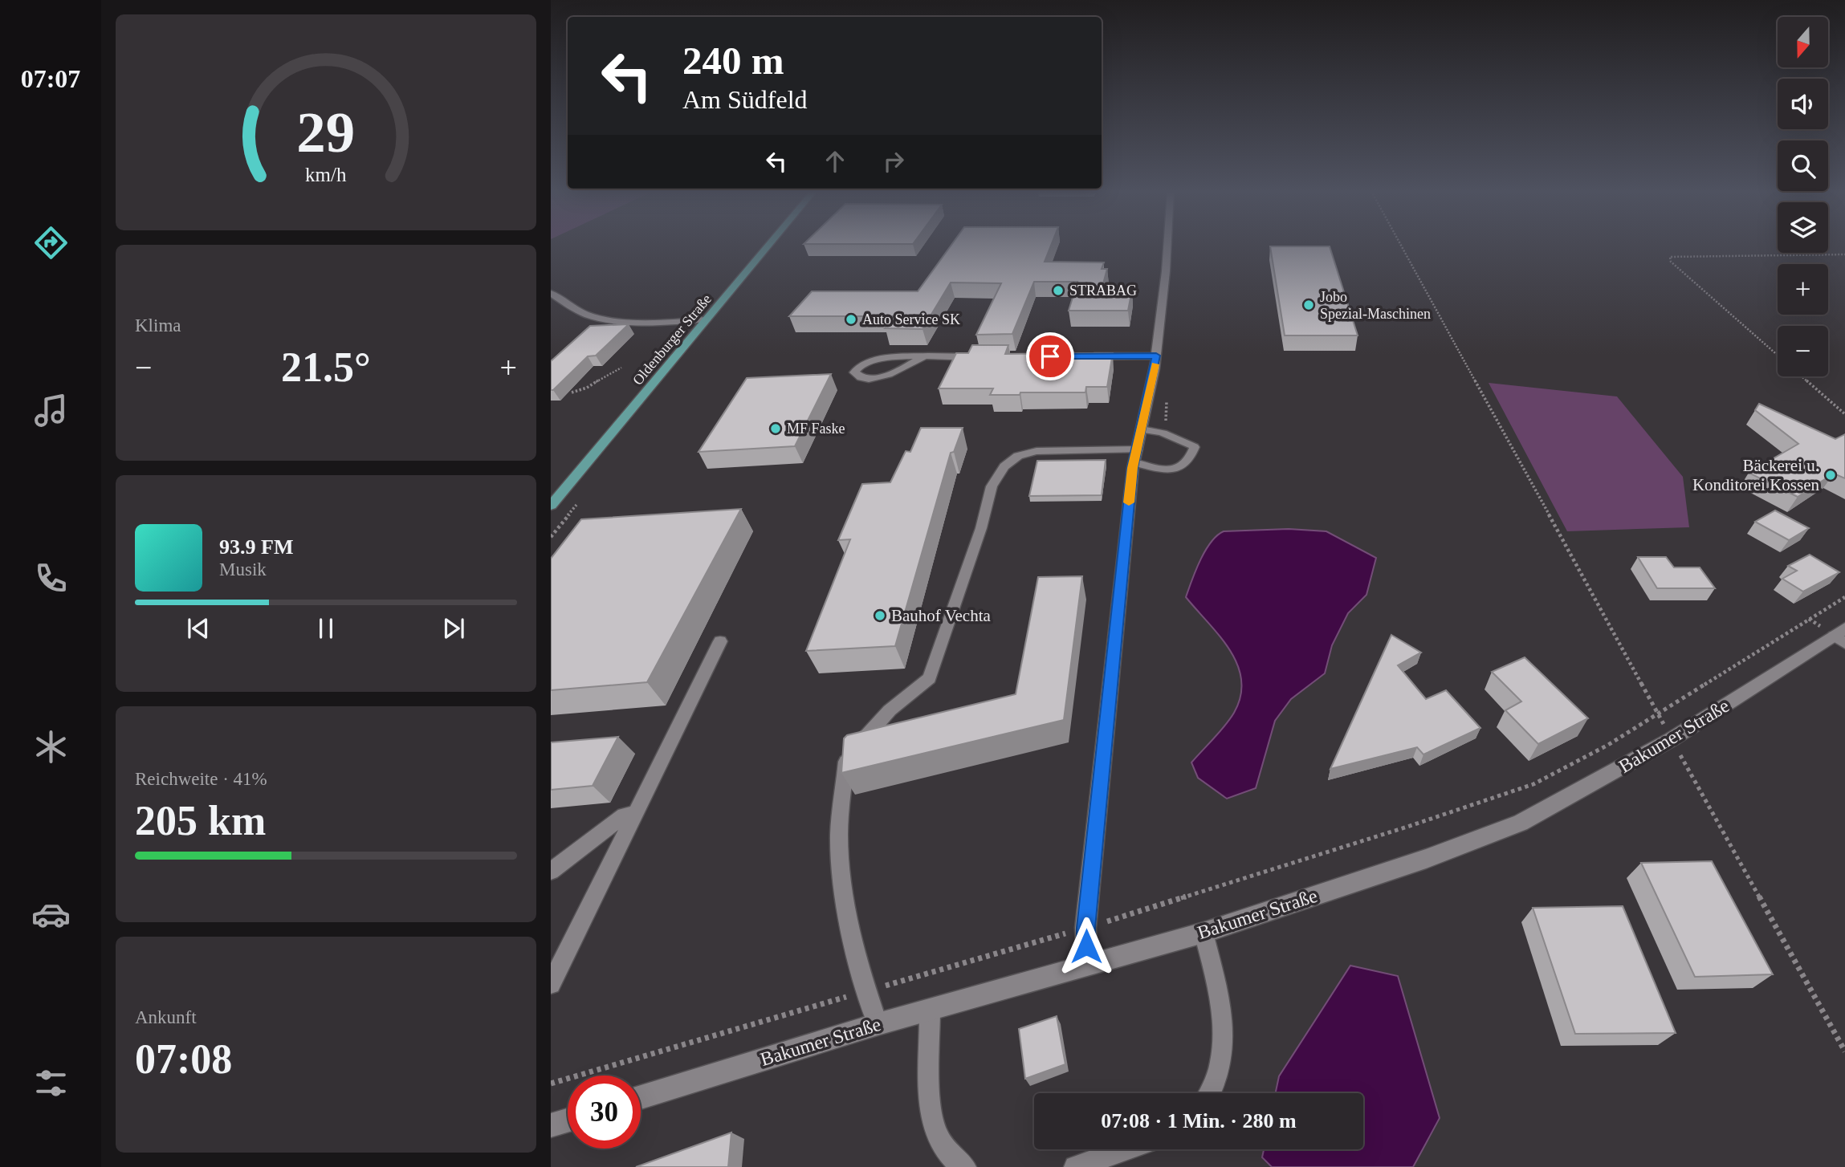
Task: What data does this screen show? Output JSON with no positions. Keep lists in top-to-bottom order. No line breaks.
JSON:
{"streets":{"main road":["Oldenburger Straße"],"street":["Bakumer Straße"]},"places":["STRABAG","Jobo Spezial-Maschinen","Auto Service SK","MF Faske","Bäckerei u. Konditorei Kossen","Bauhof Vechta"],"north":"bottom","page":{"tabs":"07:07","map_buttons":["+","−"],"turn":["240 m","Am Südfeld"],"tile":["Klima",["Reichweite · 41%","205 km"],["Ankunft","07:08"]],"heat":["−","21.5°","+"],"song":["93.9 FM","Musik"],"limit":"30","trip":"07:08 · 1 Min. · 280 m","gauge":["29","km/h"]}}
